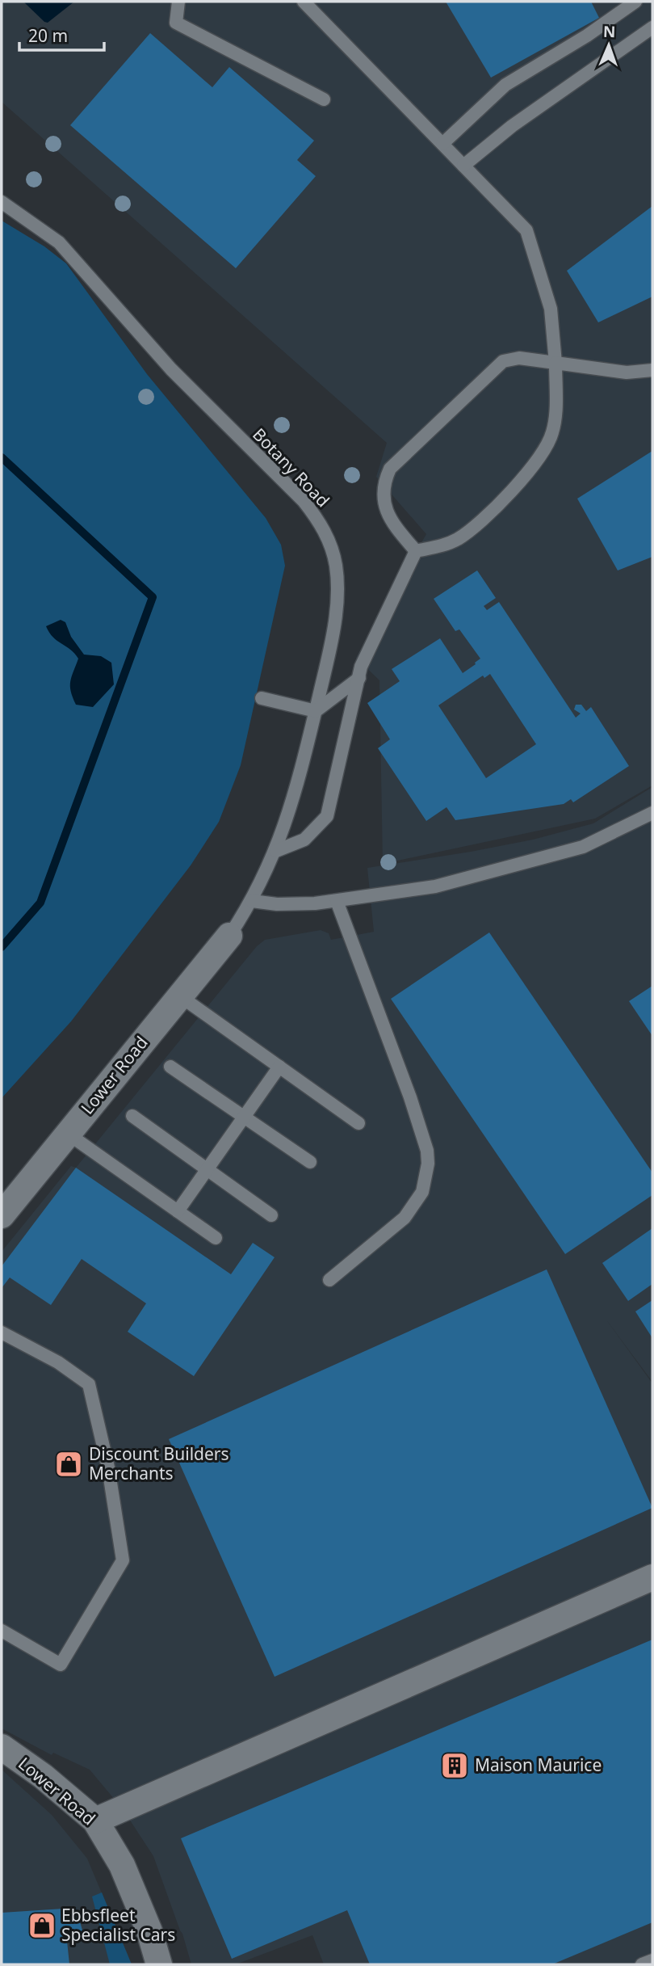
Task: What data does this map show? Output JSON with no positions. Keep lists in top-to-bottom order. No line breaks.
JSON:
{"streets":{"street":["Lower Road"],"lane":["Botany Road"]},"crossings":[["Botany Road","Lower Road"]],"places":{"shop":["Discount Builders Merchants","Ebbsfleet Specialist Cars"],"building":["Maison Maurice"]},"scale_bar":"20 m","north":"top"}
